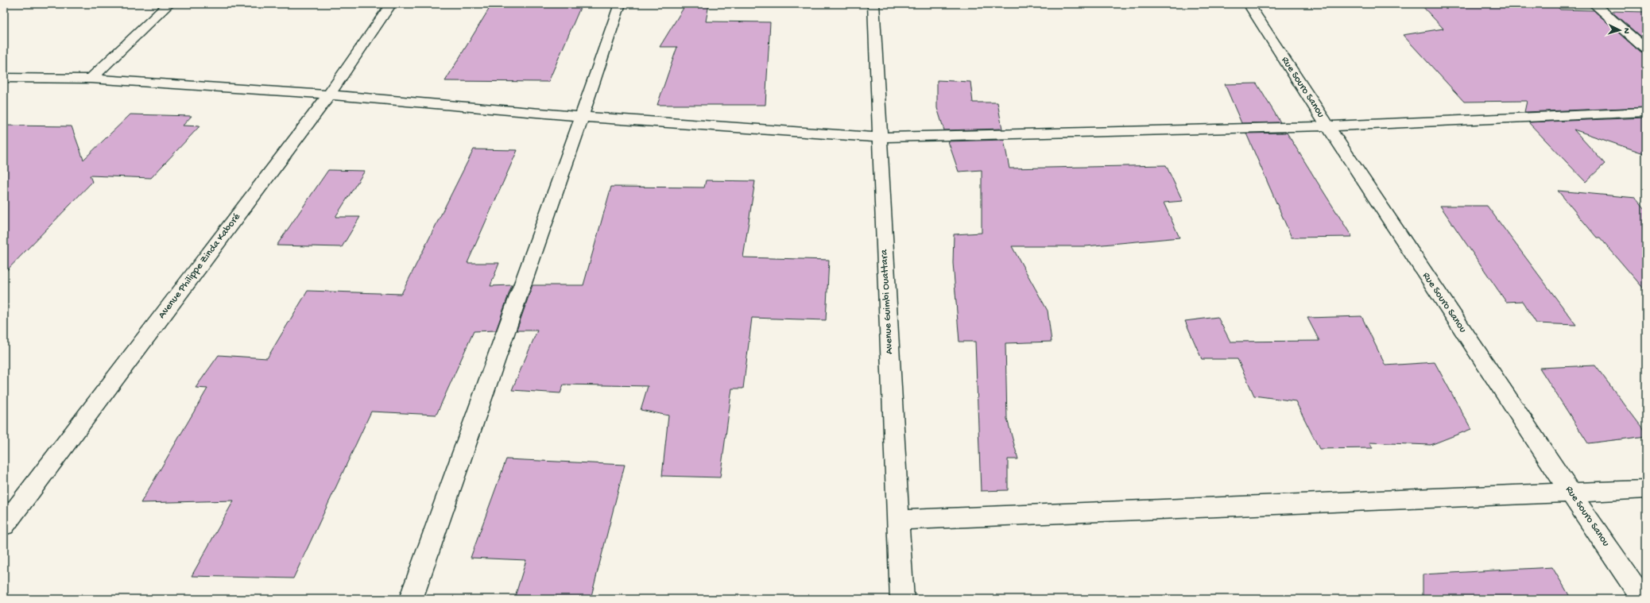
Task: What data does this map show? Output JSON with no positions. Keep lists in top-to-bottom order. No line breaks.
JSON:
{"streets":{"street":["Rue Souro Sanou","Avenue Philippe Zinda Kaboré","Avenue Guimbi Ouattara"]},"north":"right"}
